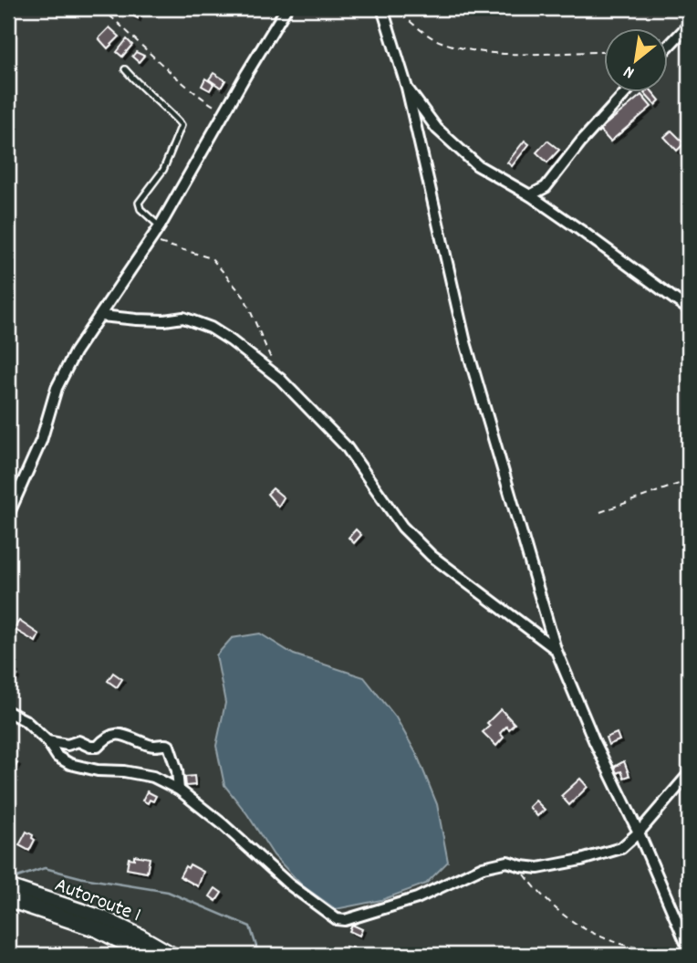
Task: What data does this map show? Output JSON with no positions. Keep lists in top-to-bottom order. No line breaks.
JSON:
{"streets":{"main road":["Autoroute 1"]},"north":"bottom left"}
